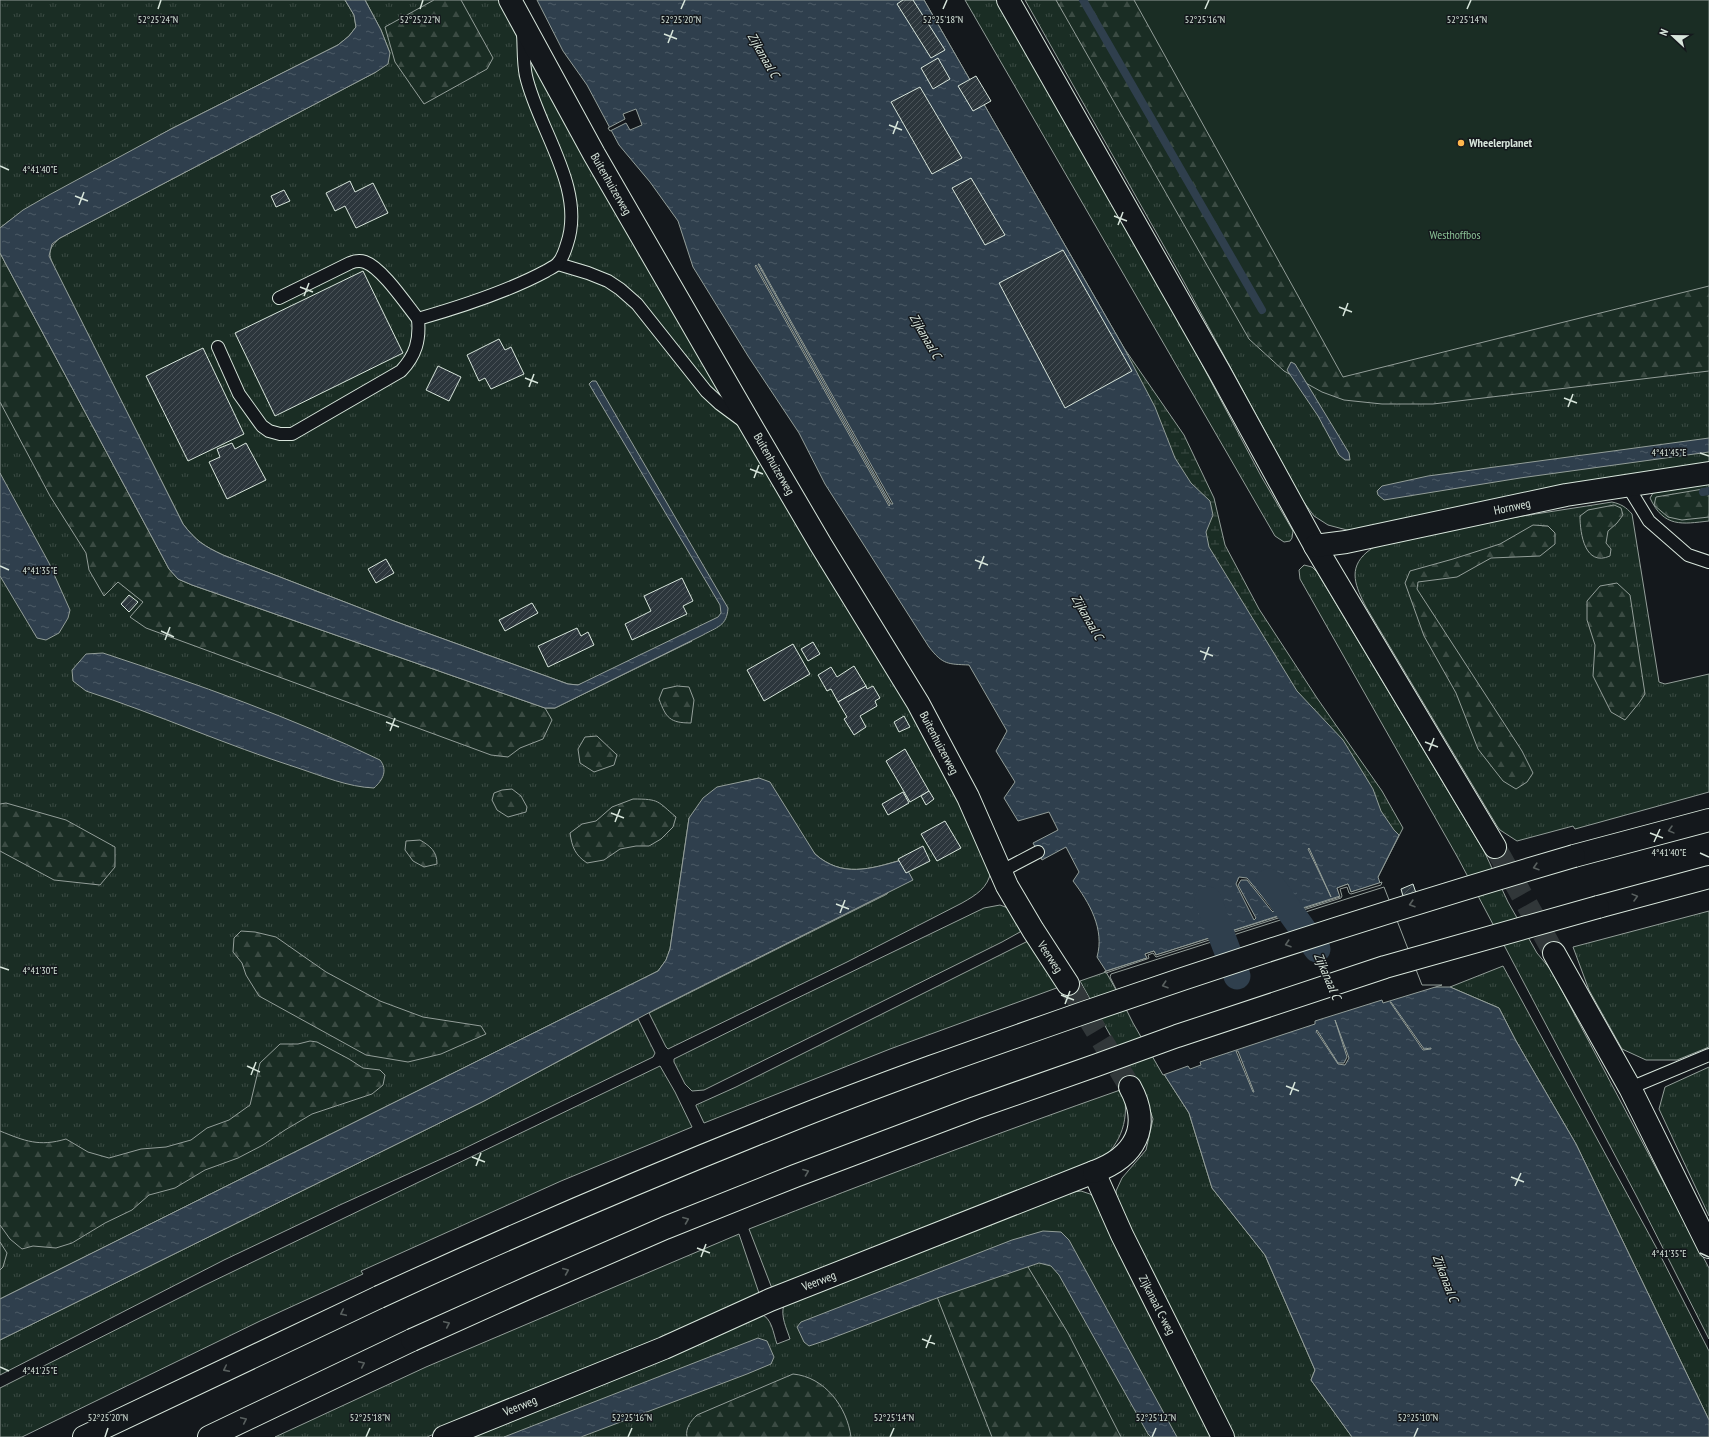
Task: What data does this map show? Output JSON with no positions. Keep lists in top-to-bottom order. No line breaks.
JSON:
{"streets":{"main road":["Buitenhuizerweg","Hornweg","Veerweg","Zijkanaal C-weg"]},"crossings":[["Buitenhuizerweg","Veerweg"],["Veerweg","Zijkanaal C-weg"]],"water":["Zijkanaal C"],"parks":["Westhoffbos"],"places":["Wheelerplanet"],"north":"left","coordinates":["52°25'22\"N","52°25'24\"N","52°25'20\"N","52°25'18\"N","52°25'16\"N","52°25'14\"N","4°41'40\"E","4°41'45\"E","4°41'35\"E","4°41'30\"E","4°41'25\"E","52°25'12\"N","52°25'10\"N"]}
